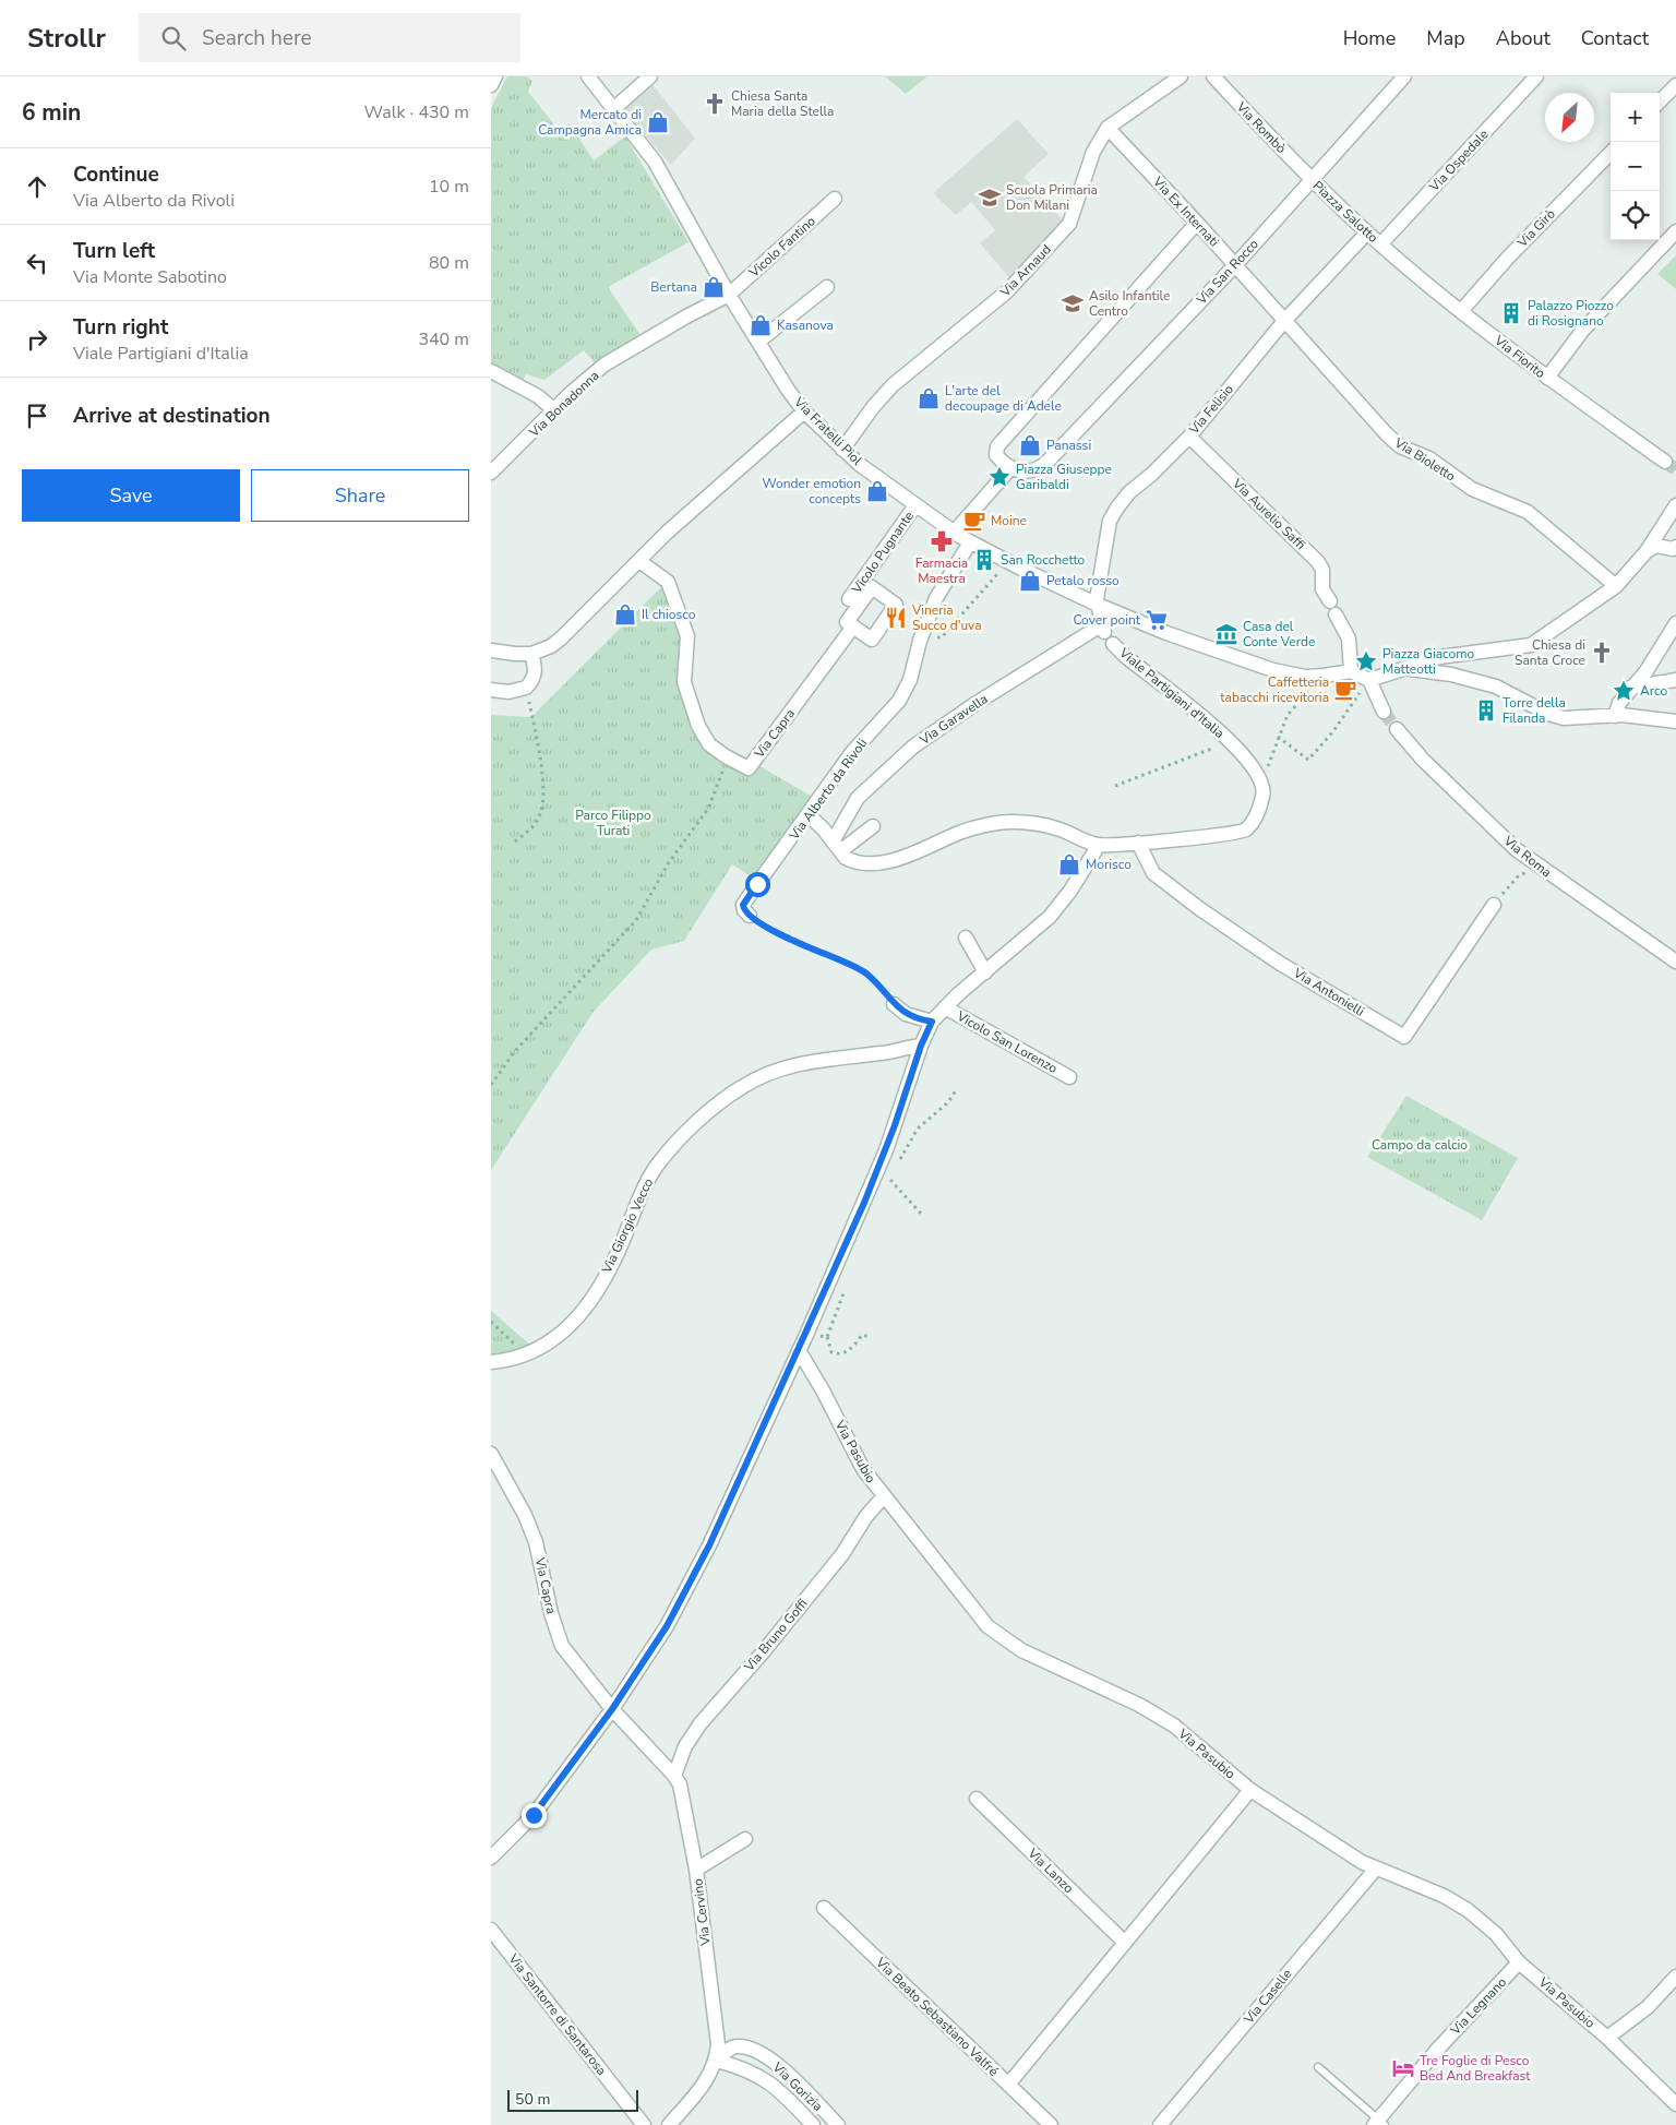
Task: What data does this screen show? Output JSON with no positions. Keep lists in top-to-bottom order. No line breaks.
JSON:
{"streets":{"street":["Via Rombò","Via Ospedale","Via Ex Internati","Piazza Salotto","Via Girò","Vicolo Fantino","Via Arnaud","Via San Rocco","Via Fiorito","Via Bonadonna","Via Felisio","Via Fratelli Piol","Via Bioletto","Via Aurelio Saffi","Vicolo Pugnante","Viale Partigiani d'Italia","Via Garavella","Via Capra","Via Alberto da Rivoli","Via Roma","Via Antonielli","Vicolo San Lorenzo","Via Giorgio Vecco","Via Pasubio","Via Bruno Goffi","Via Lanzo","Via Cervino","Via Caselle","Via Legnano","Via Santorre di Santarosa","Via Beato Sebastiano Valfré","Via Gorizia"]},"crossings":[["Via Rombò","Piazza Salotto"],["Via Rombò","Via San Rocco"],["Via Ospedale","Piazza Salotto"],["Via Ospedale","Via Fiorito"],["Via Ex Internati","Via Arnaud"],["Via Ex Internati","Via San Rocco"],["Via Ex Internati","Via Felisio"],["Via Ex Internati","Via Bioletto"],["Piazza Salotto","Via San Rocco"],["Piazza Salotto","Via Fiorito"],["Piazza Salotto","Via Felisio"],["Via Girò","Via Fiorito"],["Vicolo Fantino","Via Bonadonna"],["Vicolo Fantino","Via Fratelli Piol"],["Via Arnaud","Via Fratelli Piol"],["Via Bonadonna","Via Fratelli Piol"],["Via Felisio","Via Fratelli Piol"],["Via Felisio","Via Bioletto"],["Via Felisio","Via Aurelio Saffi"],["Via Felisio","Via Garavella"],["Via Fratelli Piol","Via Aurelio Saffi"],["Via Fratelli Piol","Vicolo Pugnante"],["Via Fratelli Piol","Via Garavella"],["Via Fratelli Piol","Via Alberto da Rivoli"],["Viale Partigiani d'Italia","Via Antonielli"],["Via Capra","Via Cervino"],["Via Pasubio","Via Bruno Goffi"],["Via Pasubio","Via Caselle"],["Via Pasubio","Via Legnano"],["Via Bruno Goffi","Via Cervino"],["Via Cervino","Via Gorizia"]],"parks":["Parco Filippo Turati","Campo da calcio"],"places":{"church":["Chiesa Santa Maria della Stella","Chiesa di Santa Croce"],"shop":["Mercato di Campagna Amica","Bertana","Kasanova","L'arte del decoupage di Adele","Panassi","Wonder emotion concepts","Petalo rosso","Il chiosco","Morisco"],"school or university":["Scuola Primaria Don Milani","Asilo Infantile Centro"],"building":["Palazzo Piozzo di Rosignano","San Rocchetto","Torre della Filanda"],"place":["Piazza Giuseppe Garibaldi","Piazza Giacomo Matteotti","Arco"],"cafe":["Moine","Caffetteria tabacchi ricevitoria"],"pharmacy":["Farmacia Maestra"],"restaurant":["Vineria Succo d'uva"],"supermarket":["Cover point"],"museum":["Casa del Conte Verde"],"hotel":["Tre Foglie di Pesco Bed And Breakfast"]},"scale_bar":"50 m","north":"bottom left","page":{"header":"Strollr","search":"Search here","nav":["Home","Map","About","Contact"],"heading":["6 min","Walk · 430 m"],"map_buttons":["+","−"],"list":[["Continue","Via Alberto da Rivoli","10 m"],["Turn left","Via Monte Sabotino","80 m"],["Turn right","Viale Partigiani d'Italia","340 m"],"Arrive at destination"],"buttons":["Save","Share"],"scale":"50 m"}}
